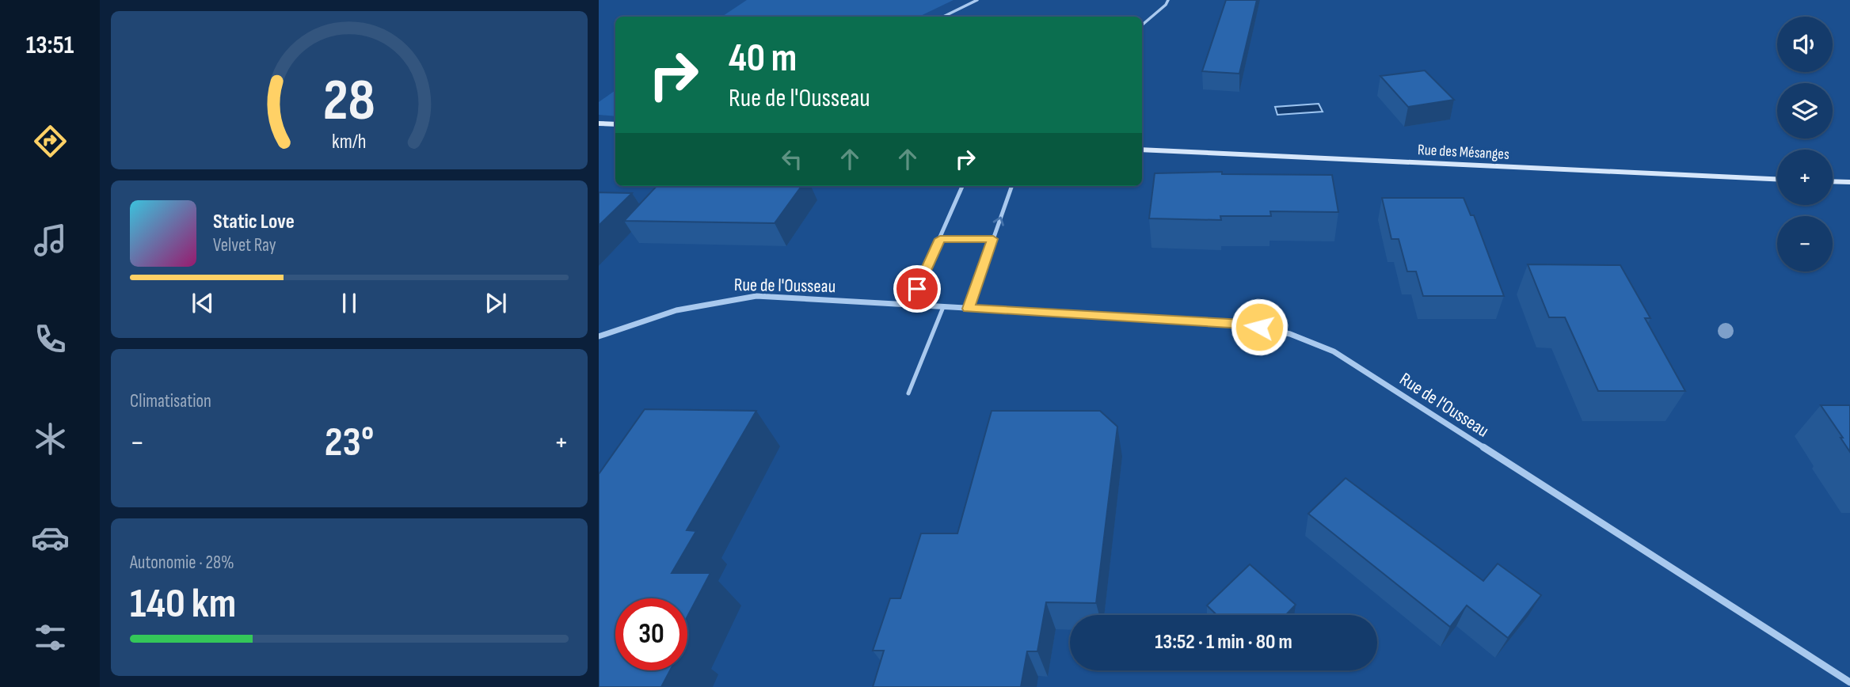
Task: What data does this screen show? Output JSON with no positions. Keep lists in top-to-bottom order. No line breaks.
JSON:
{"streets":{"main road":["Rue des Mésanges"],"street":["Rue de l'Ousseau"]},"page":{"tabs":"13:51","map_buttons":["+","−"],"turn":["40 m","Rue de l'Ousseau"],"song":["Static Love","Velvet Ray"],"tile":["Climatisation",["Autonomie · 28%","140 km"]],"heat":["−","23°","+"],"limit":"30","trip":"13:52 · 1 min · 80 m","gauge":["28","km/h"]}}
